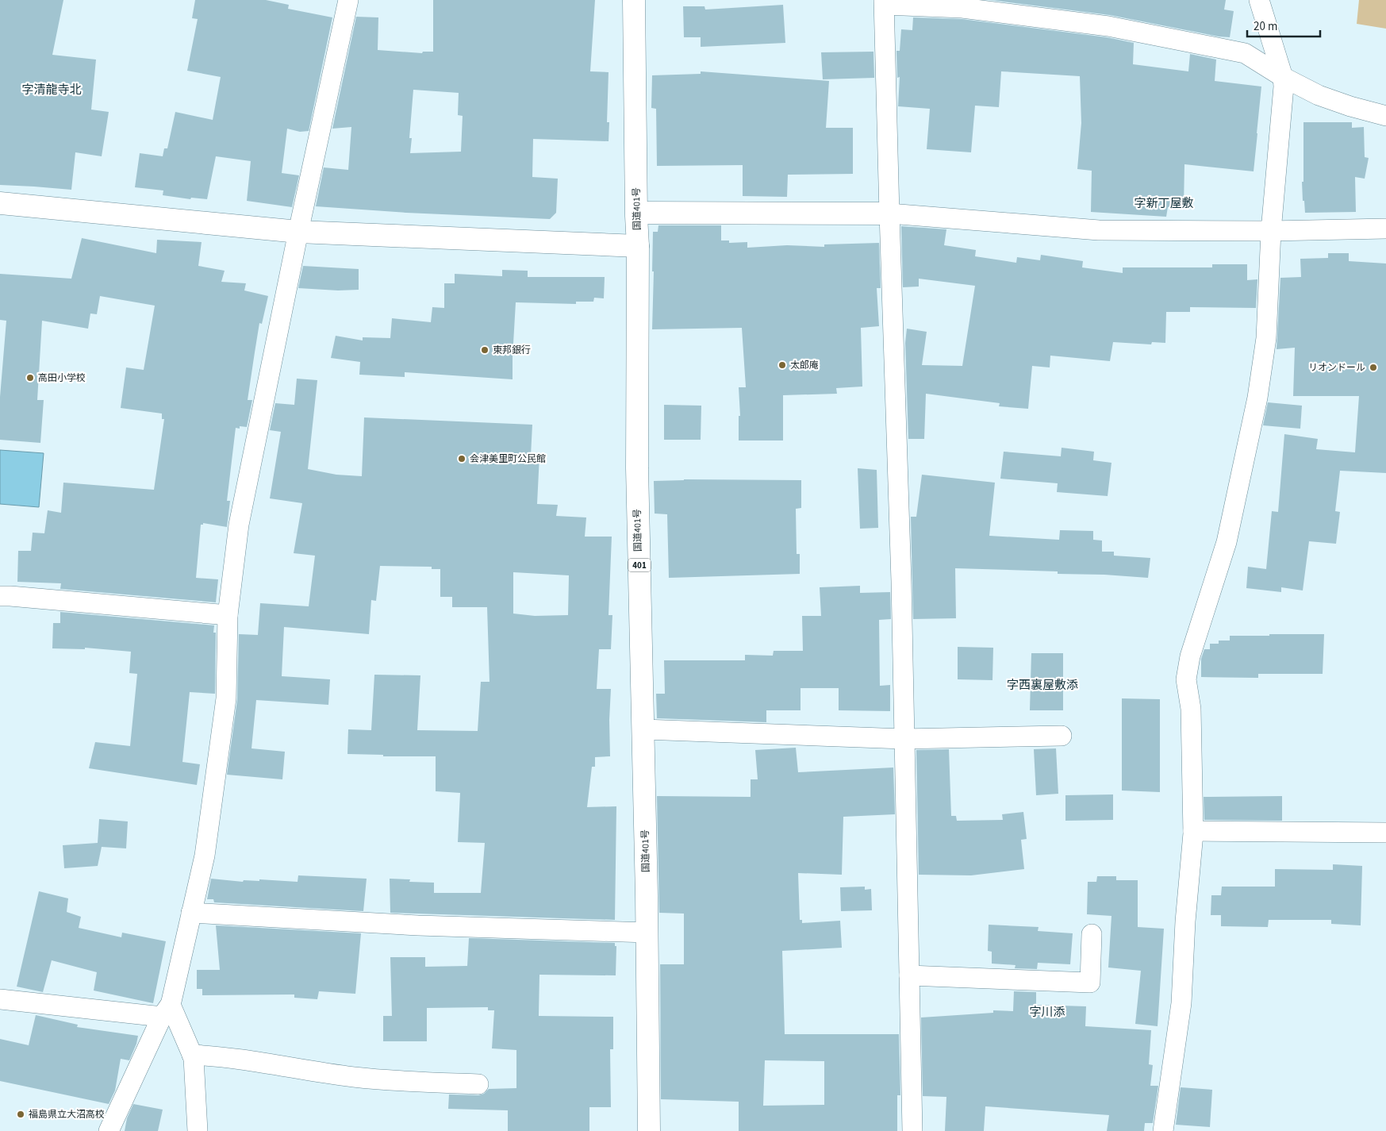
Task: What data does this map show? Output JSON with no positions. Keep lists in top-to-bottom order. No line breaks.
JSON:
{"streets":{"main road":["国道401号","401"]},"districts":["字清龍寺北","字新丁屋敷","字西裏屋敷添","字川添"],"places":["東邦銀行","太郎庵","リオンドール","高田小学校","会津美里町公民館","福島県立大沼高校"],"scale_bar":"20 m"}
